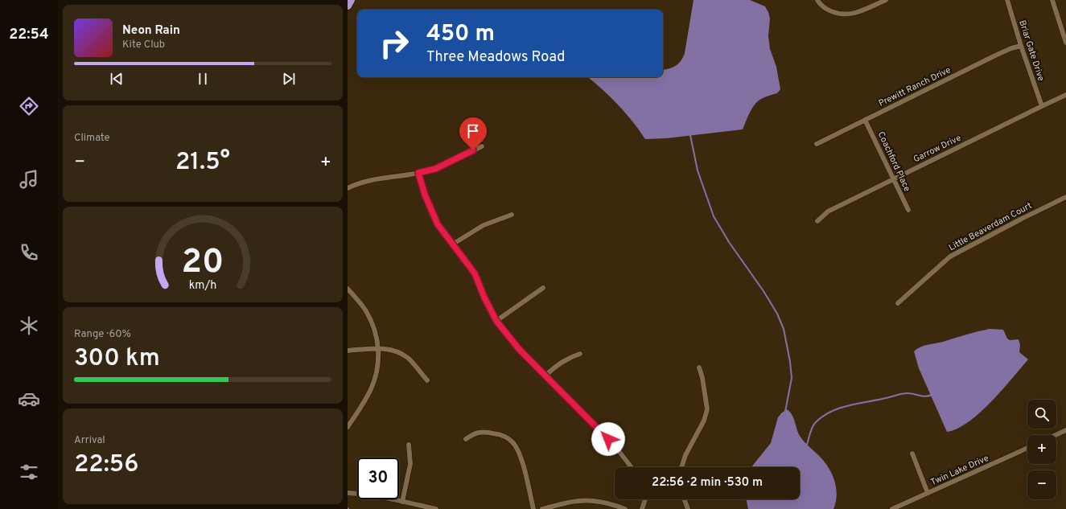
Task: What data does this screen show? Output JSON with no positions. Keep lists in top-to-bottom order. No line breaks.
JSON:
{"streets":{"street":["Briar Gate Drive","Prewitt Ranch Drive","Garrow Drive","Coachford Place","Little Beaverdam Court","Twin Lake Drive"]},"crossings":[["Briar Gate Drive","Prewitt Ranch Drive"],["Briar Gate Drive","Garrow Drive"],["Prewitt Ranch Drive","Coachford Place"],["Garrow Drive","Coachford Place"]],"page":{"tabs":"22:54","turn":["450 m","Three Meadows Road"],"song":["Neon Rain","Kite Club"],"tile":["Climate",["Range · 60%","300 km"],["Arrival","22:56"]],"heat":["−","21.5°","+"],"map_buttons":["+","−"],"limit":"30","trip":"22:56 · 2 min · 530 m","gauge":["20","km/h"]}}
